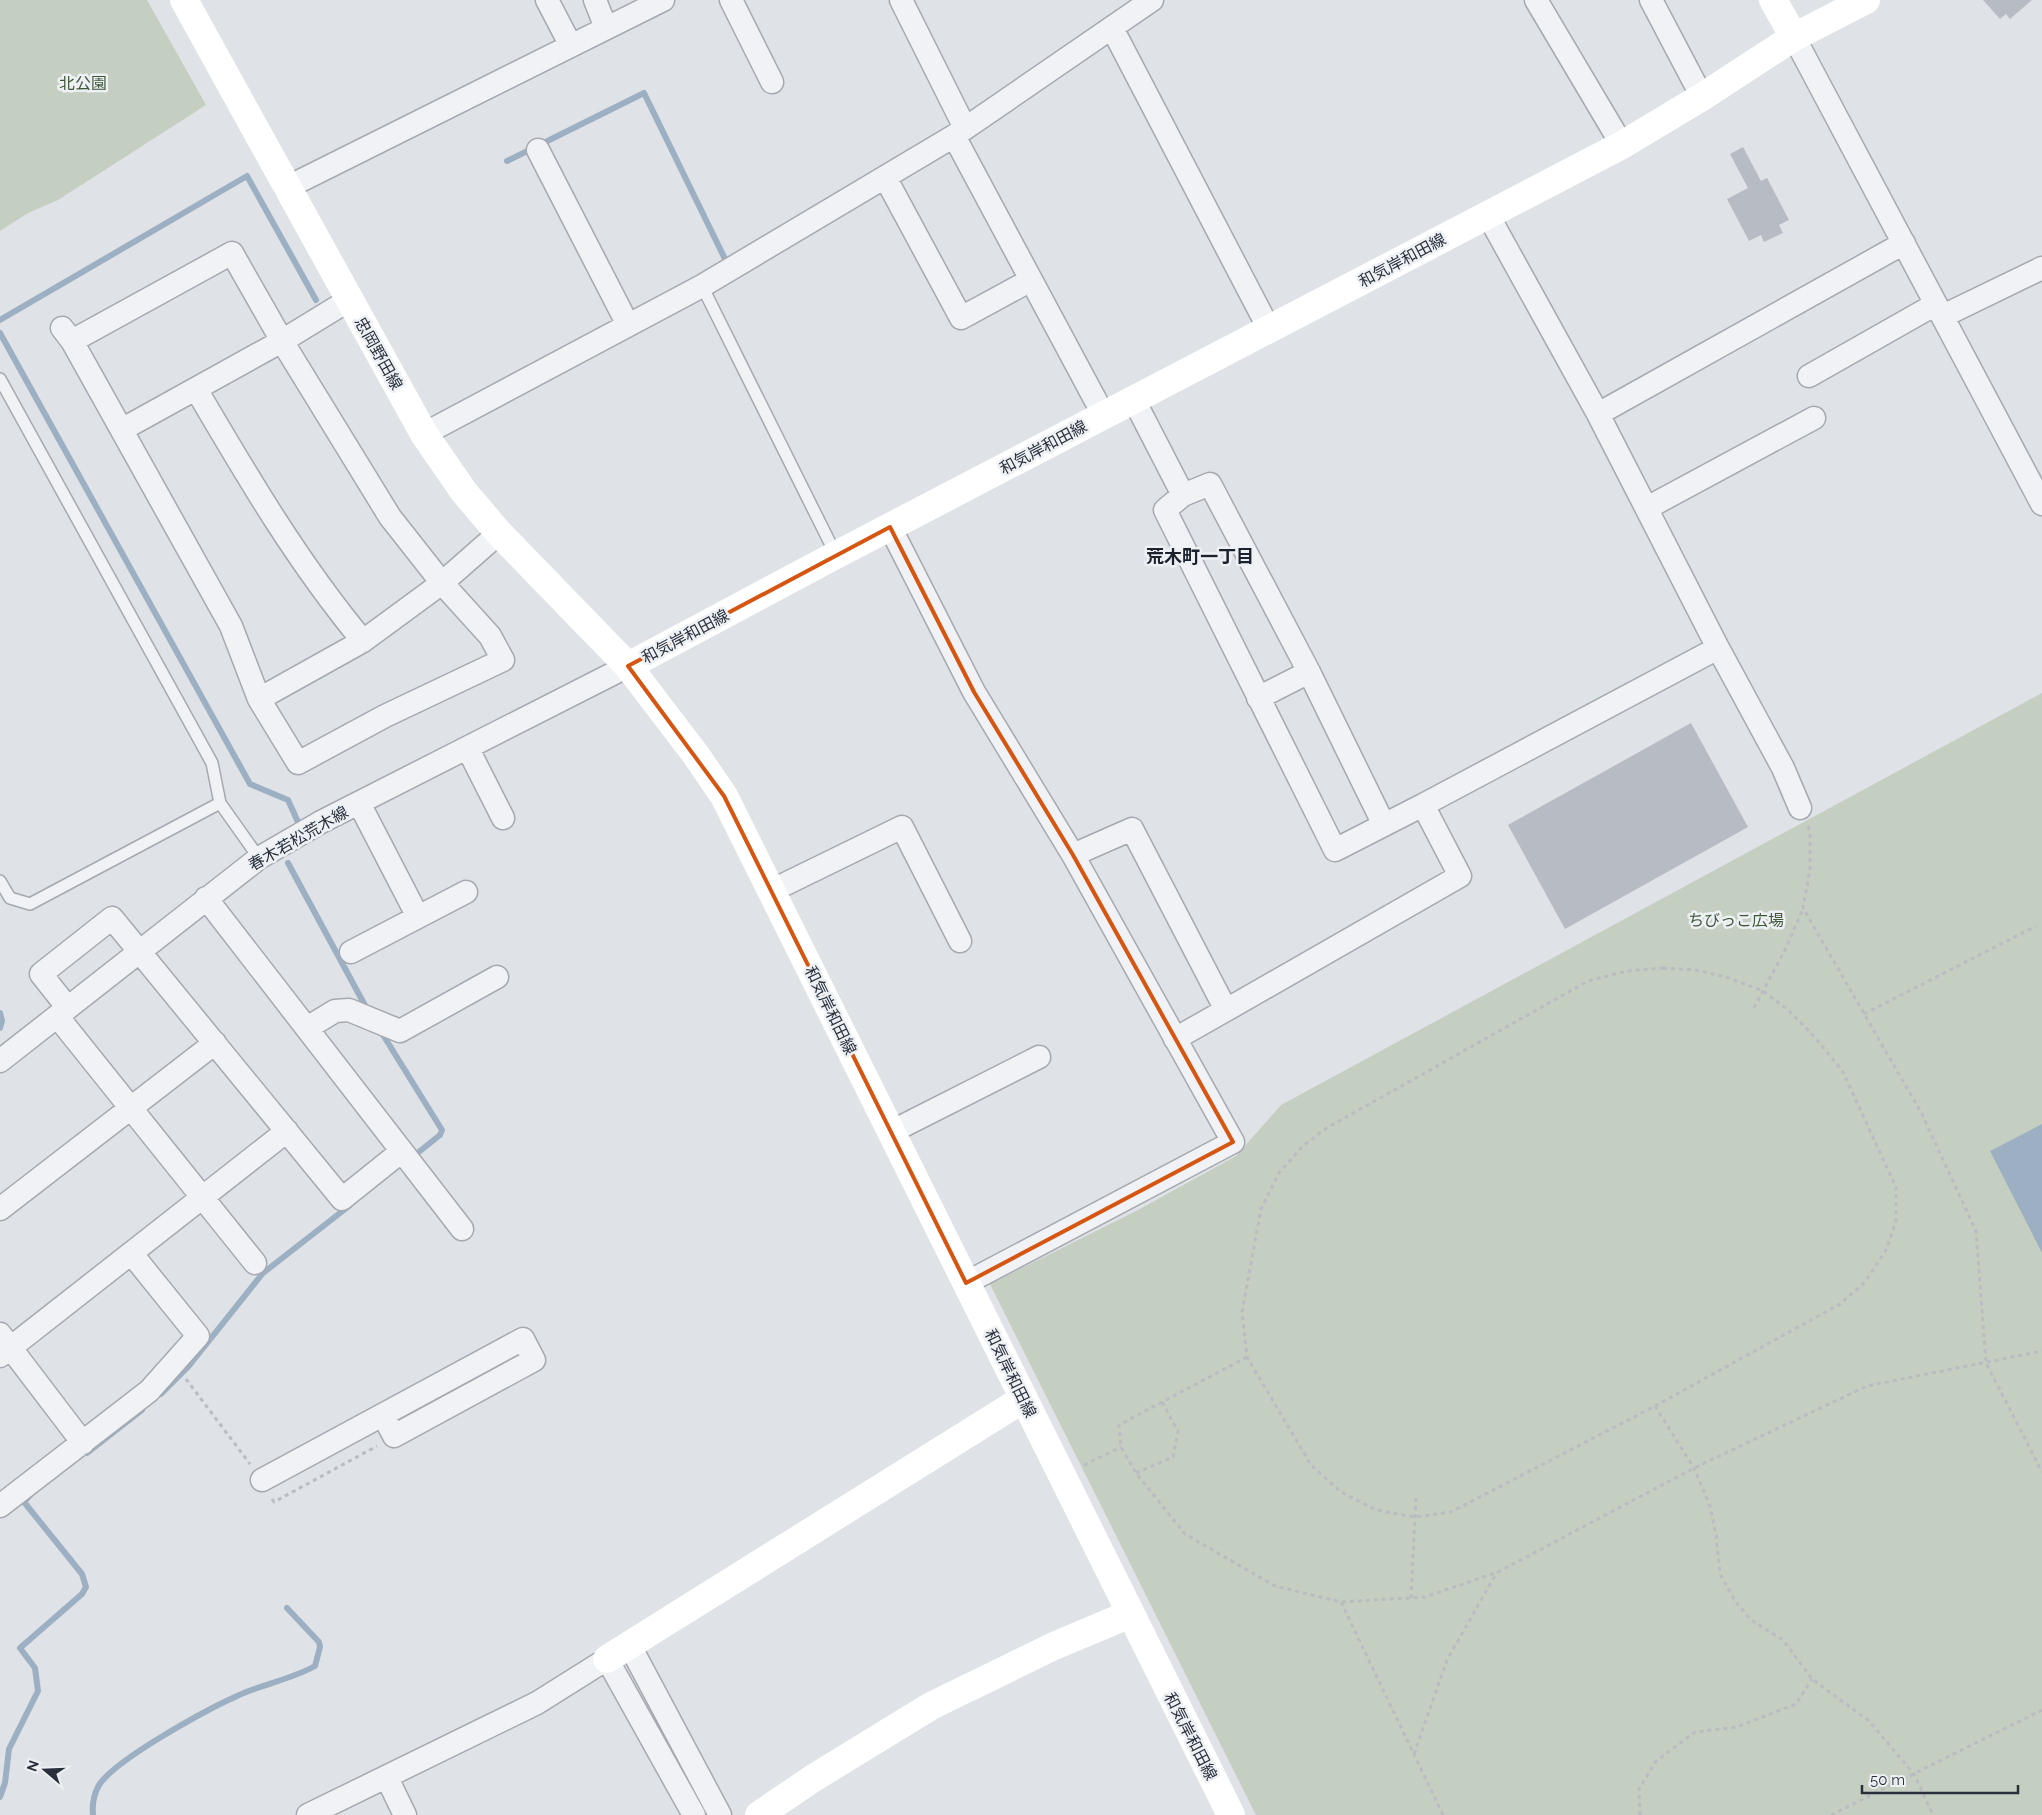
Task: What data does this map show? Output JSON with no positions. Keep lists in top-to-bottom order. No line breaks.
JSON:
{"streets":{"main road":["和気岸和田線","忠岡野田線"],"street":["春木若松荒木線"]},"crossings":[["和気岸和田線","忠岡野田線"],["和気岸和田線","春木若松荒木線"],["忠岡野田線","春木若松荒木線"]],"districts":["荒木町一丁目"],"parks":["北公園","ちびっこ広場"],"scale_bar":"50 m","north":"left"}
